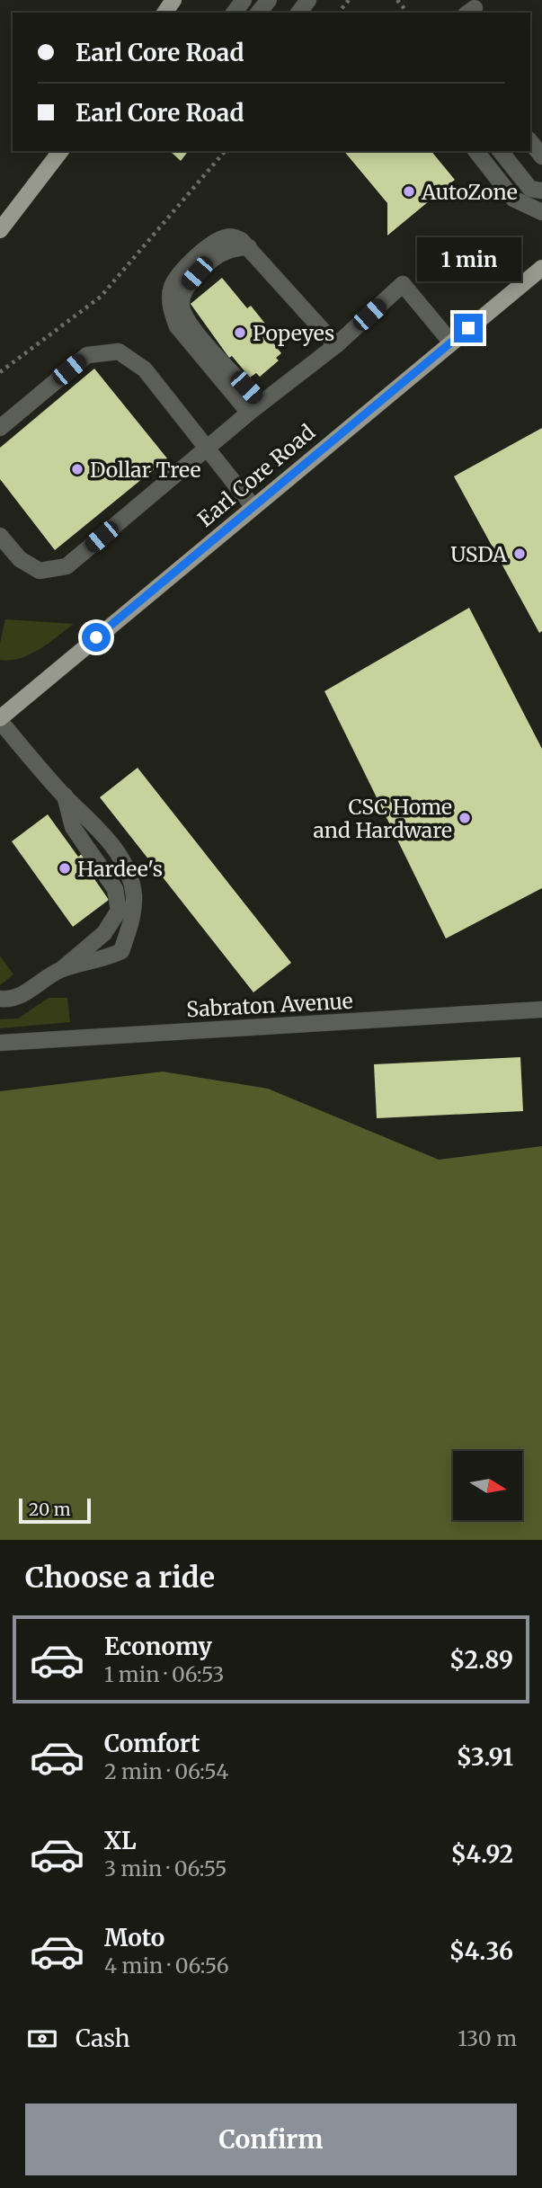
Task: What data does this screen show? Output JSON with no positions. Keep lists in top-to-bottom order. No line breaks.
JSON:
{"streets":{"main road":["Earl Core Road"],"street":["Sabraton Avenue"]},"places":["AutoZone","Popeyes","Dollar Tree","USDA","CSC Home and Hardware","Hardee's"],"scale_bar":"20 m","north":"right","page":{"banner":["Earl Core Road","Earl Core Road"],"bubble":"1 min","scale":"20 m","heading":"Choose a ride","list":[{"name":"Economy","note":"1 min · 06:53","value":"$2.89"},{"name":"Comfort","note":"2 min · 06:54","value":"$3.91"},{"name":"XL","note":"3 min · 06:55","value":"$4.92"},{"name":"Moto","note":"4 min · 06:56","value":"$4.36"}],"pay":["Cash","130 m"],"buttons":"Confirm"}}
